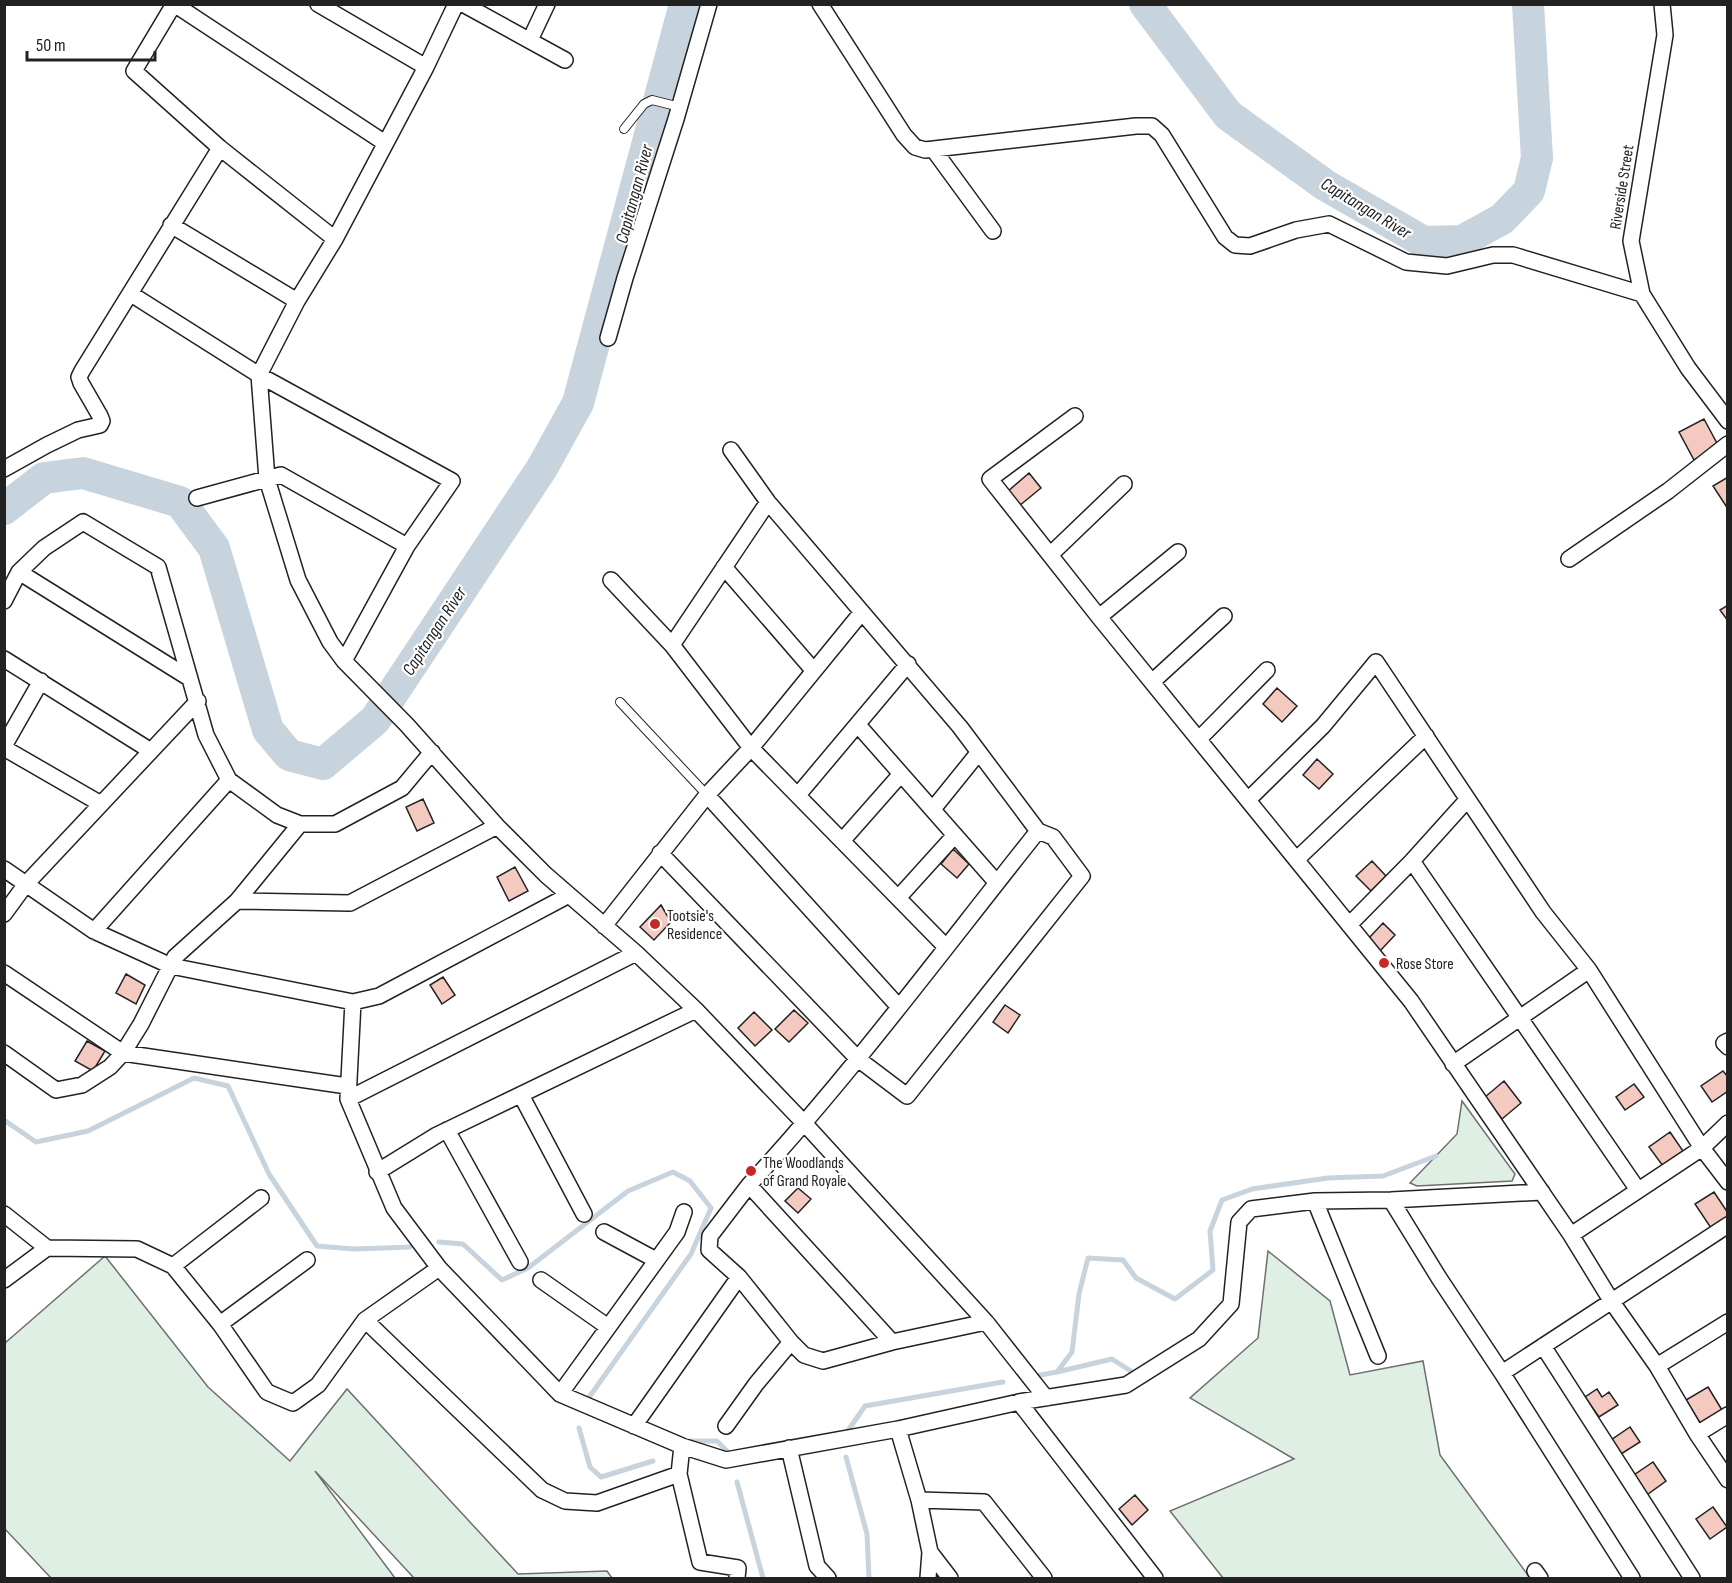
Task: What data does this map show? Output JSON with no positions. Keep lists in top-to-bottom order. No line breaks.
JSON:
{"streets":{"street":["Riverside Street"]},"water":["Capitangan River"],"places":["Tootsie's Residence","Rose Store","The Woodlands of Grand Royale"],"scale_bar":"50 m"}
